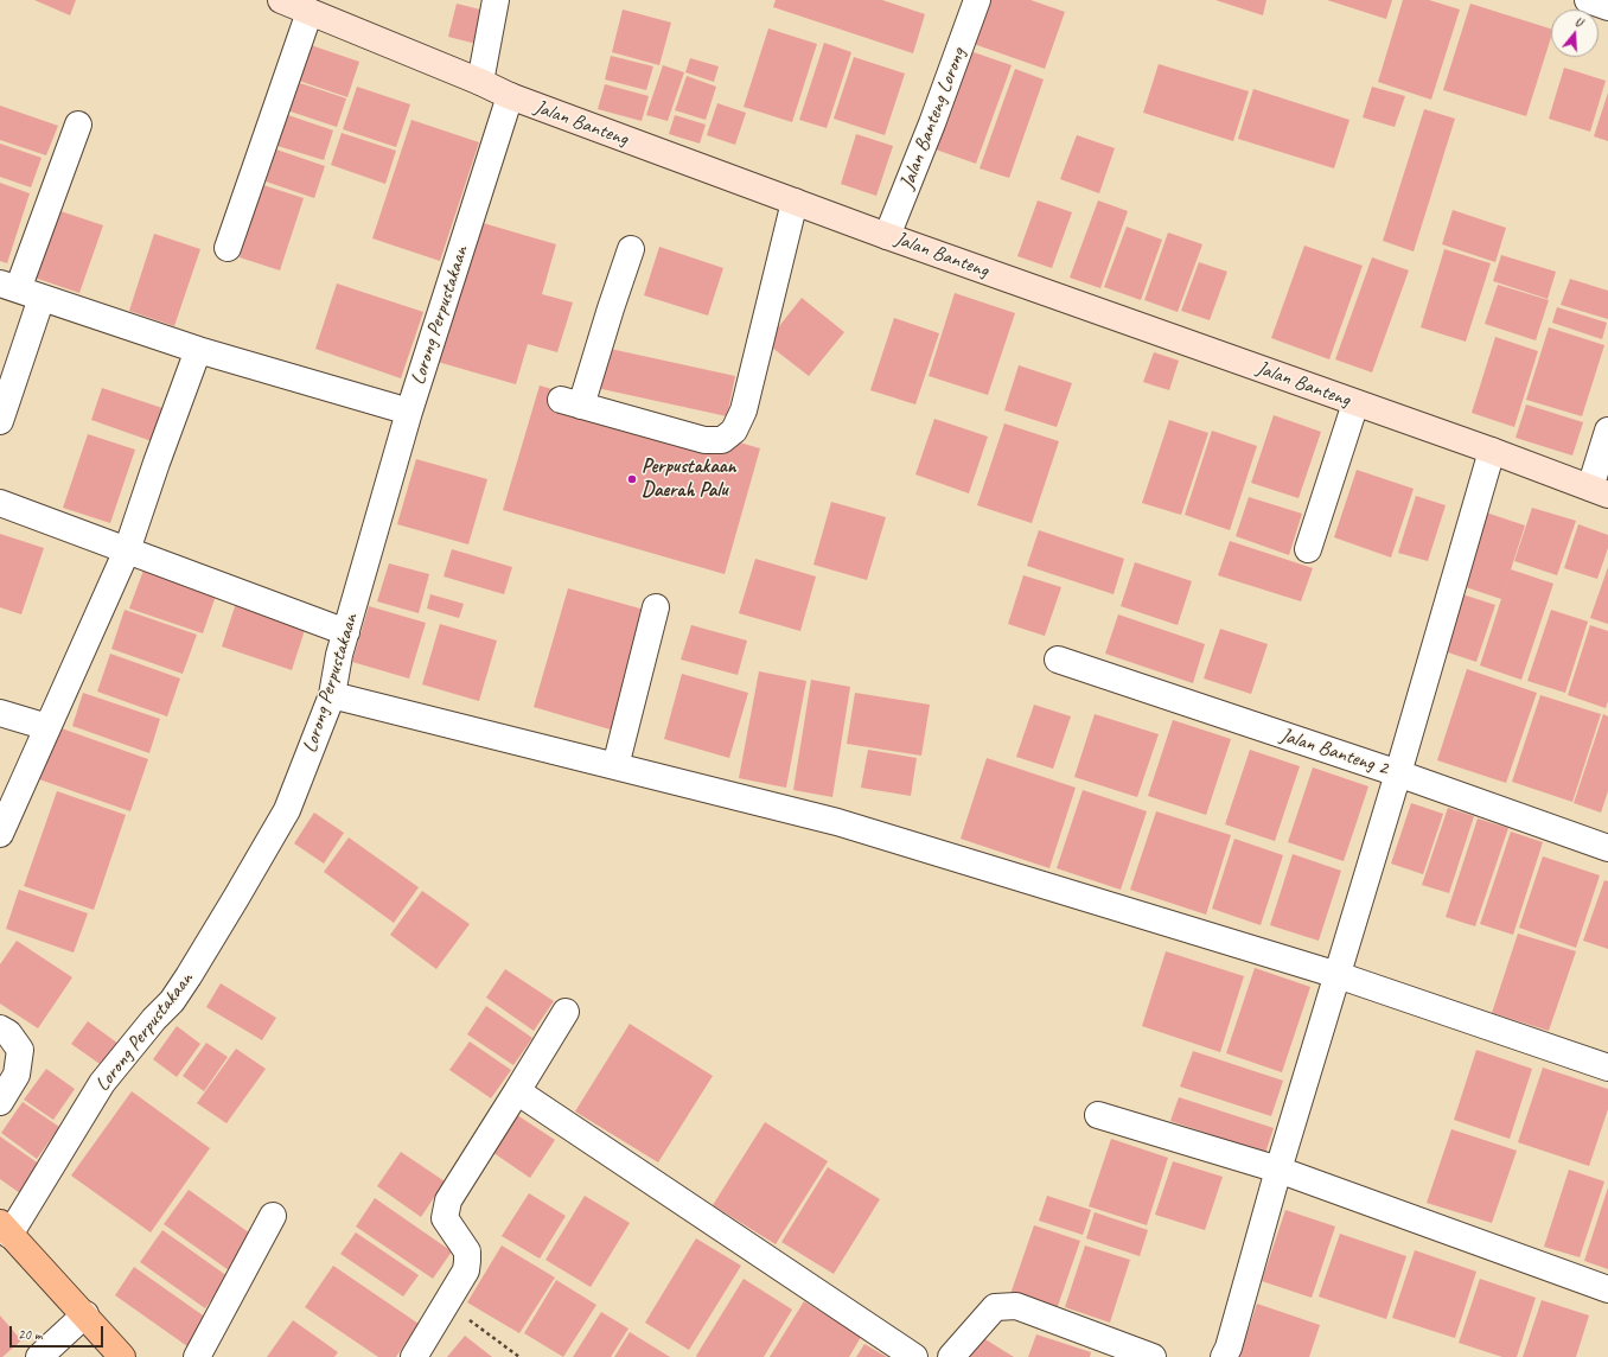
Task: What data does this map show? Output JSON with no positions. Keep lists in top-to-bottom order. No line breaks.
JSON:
{"streets":{"street":["Jalan Banteng Lorong","Jalan Banteng","Lorong Perpustakaan","Jalan Banteng 2"]},"crossings":[["Jalan Banteng Lorong","Jalan Banteng"],["Jalan Banteng","Lorong Perpustakaan"]],"places":["Perpustakaan Daerah Palu"],"scale_bar":"20 m","north":"top"}
